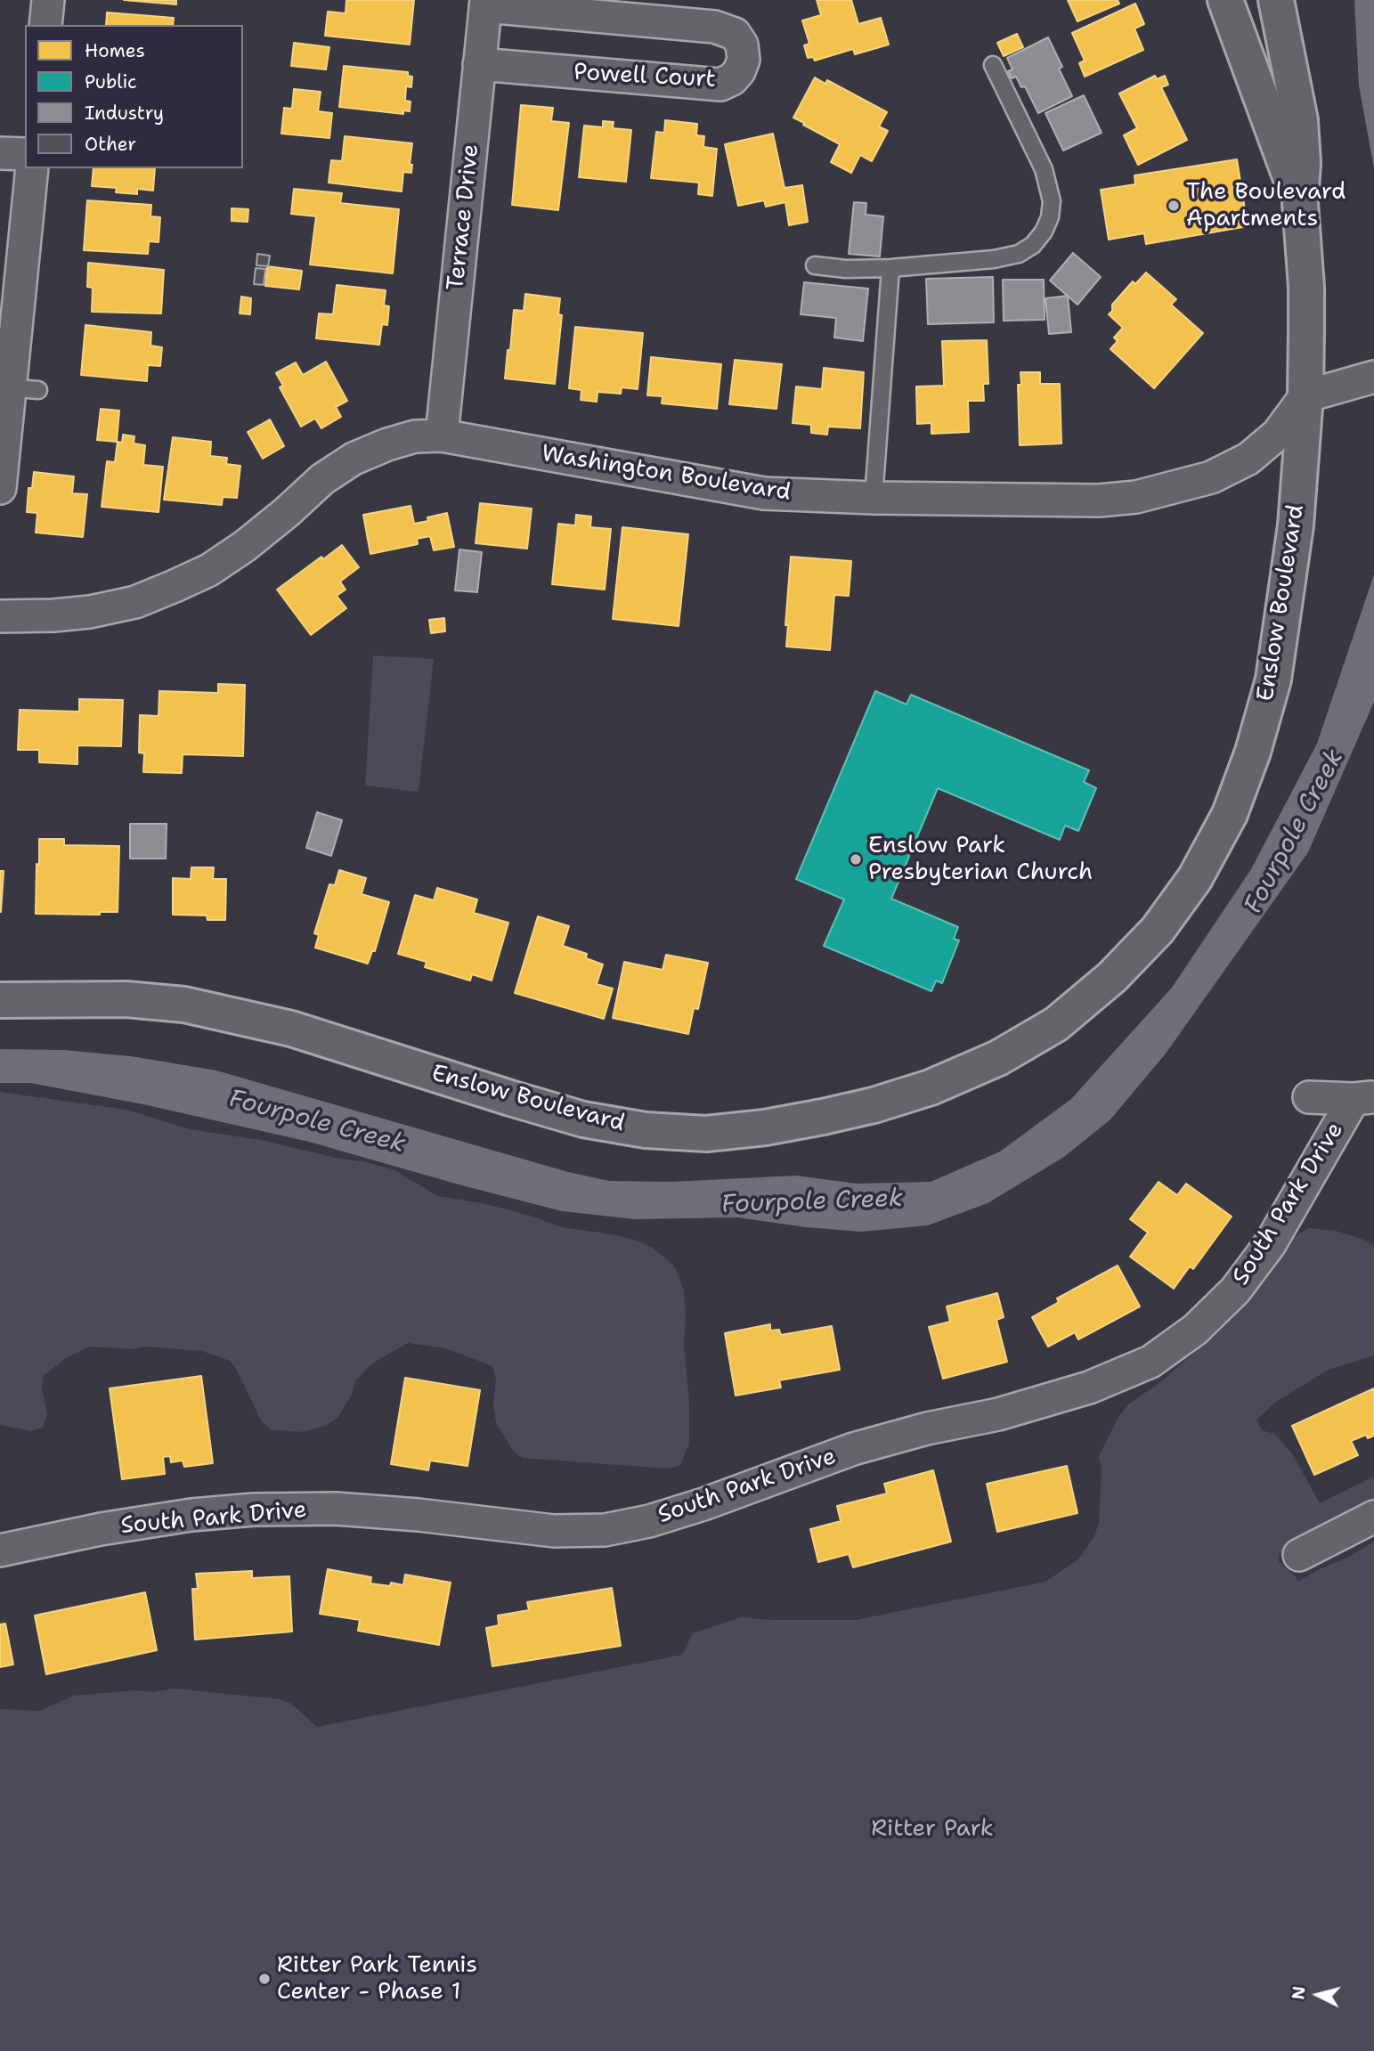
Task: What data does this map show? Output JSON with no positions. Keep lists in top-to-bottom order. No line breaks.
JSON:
{"streets":{"street":["Powell Court","Terrace Drive","Washington Boulevard","Enslow Boulevard","South Park Drive"]},"crossings":[["Powell Court","Terrace Drive"],["Terrace Drive","Washington Boulevard"],["Washington Boulevard","Enslow Boulevard"]],"water":["Fourpole Creek"],"parks":["Ritter Park"],"places":["The Boulevard Apartments","Enslow Park Presbyterian Church","Ritter Park Tennis Center - Phase 1"],"legend":["Homes","Public","Industry","Other"],"north":"left"}
